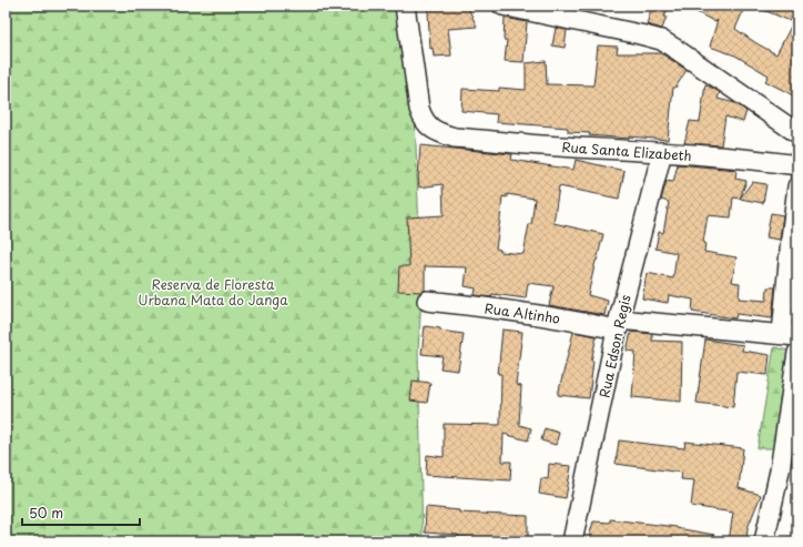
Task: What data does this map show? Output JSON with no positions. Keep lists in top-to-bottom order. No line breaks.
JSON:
{"streets":{"street":["Rua Santa Elizabeth","Rua Altinho","Rua Edson Regis"]},"crossings":[["Rua Santa Elizabeth","Rua Edson Regis"],["Rua Altinho","Rua Edson Regis"]],"parks":["Reserva de Floresta Urbana Mata do Janga"],"scale_bar":"50 m"}
